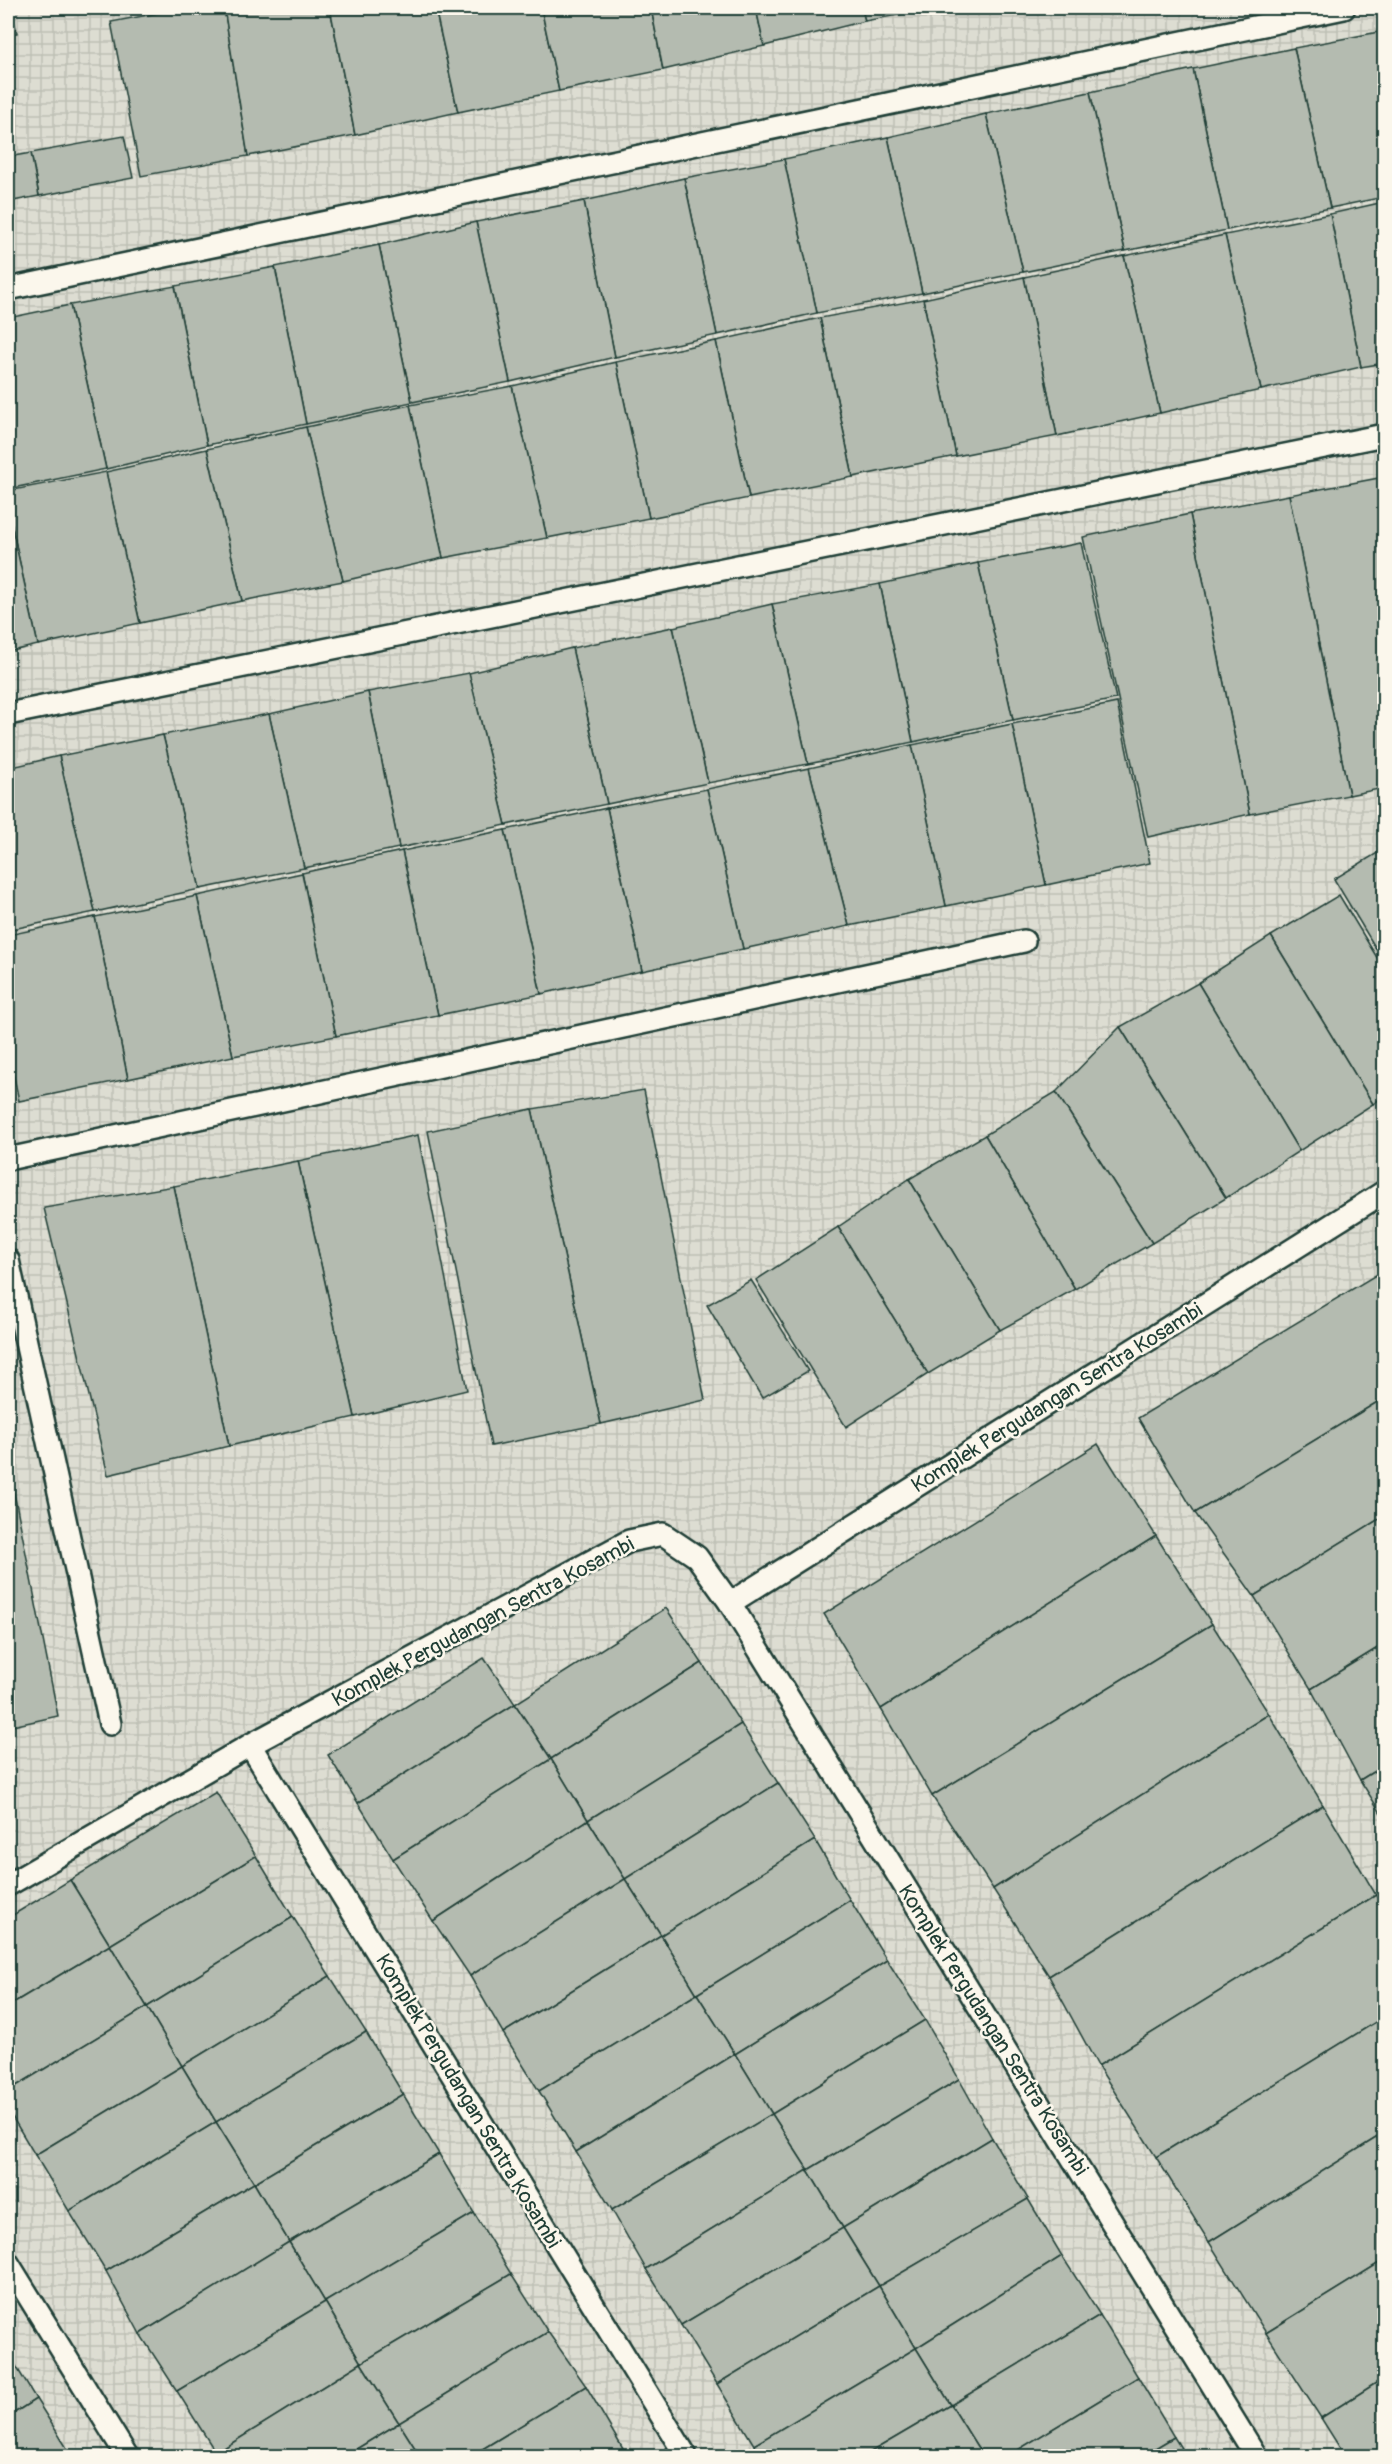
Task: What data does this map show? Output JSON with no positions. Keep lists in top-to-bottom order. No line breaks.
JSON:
{"streets":{"lane":["Komplek Pergudangan Sentra Kosambi"]}}
